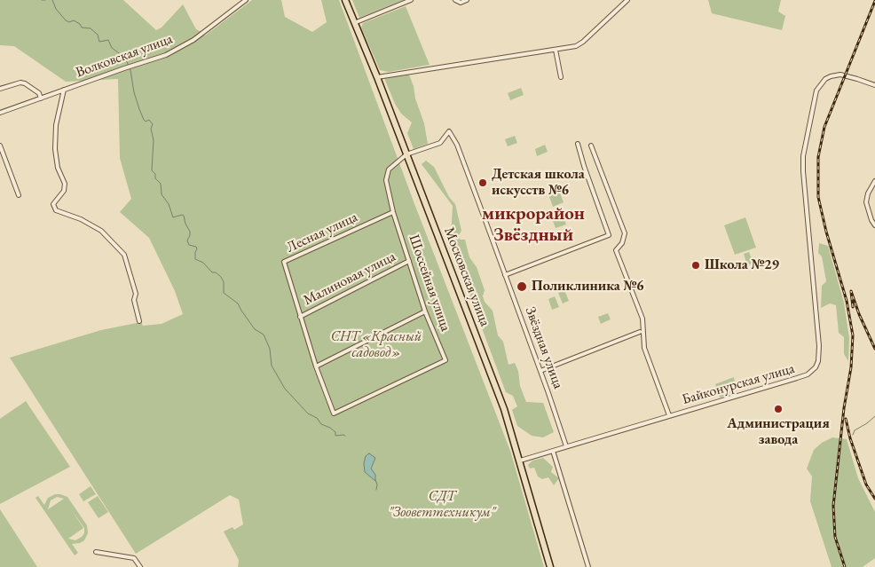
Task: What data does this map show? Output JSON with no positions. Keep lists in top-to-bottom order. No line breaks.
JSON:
{"streets":{"main road":["Московская улица"],"street":["Волковская улица","Лесная улица","Малиновая улица","Шоссейная улица","Звёздная улица","Байконурская улица"]},"crossings":[["Лесная улица","Малиновая улица"],["Лесная улица","Шоссейная улица"],["Московская улица","Шоссейная улица"],["Московская улица","Звёздная улица"],["Московская улица","Байконурская улица"],["Малиновая улица","Шоссейная улица"],["Шоссейная улица","Звёздная улица"],["Звёздная улица","Байконурская улица"]],"districts":["микрорайон Звёздный"],"parks":["СНТ «Красный садовод»","СДТ \"Зооветтехникум\""],"places":["Детская школа искусств №6","Школа №29","Поликлиника №6","Администрация завода"]}
